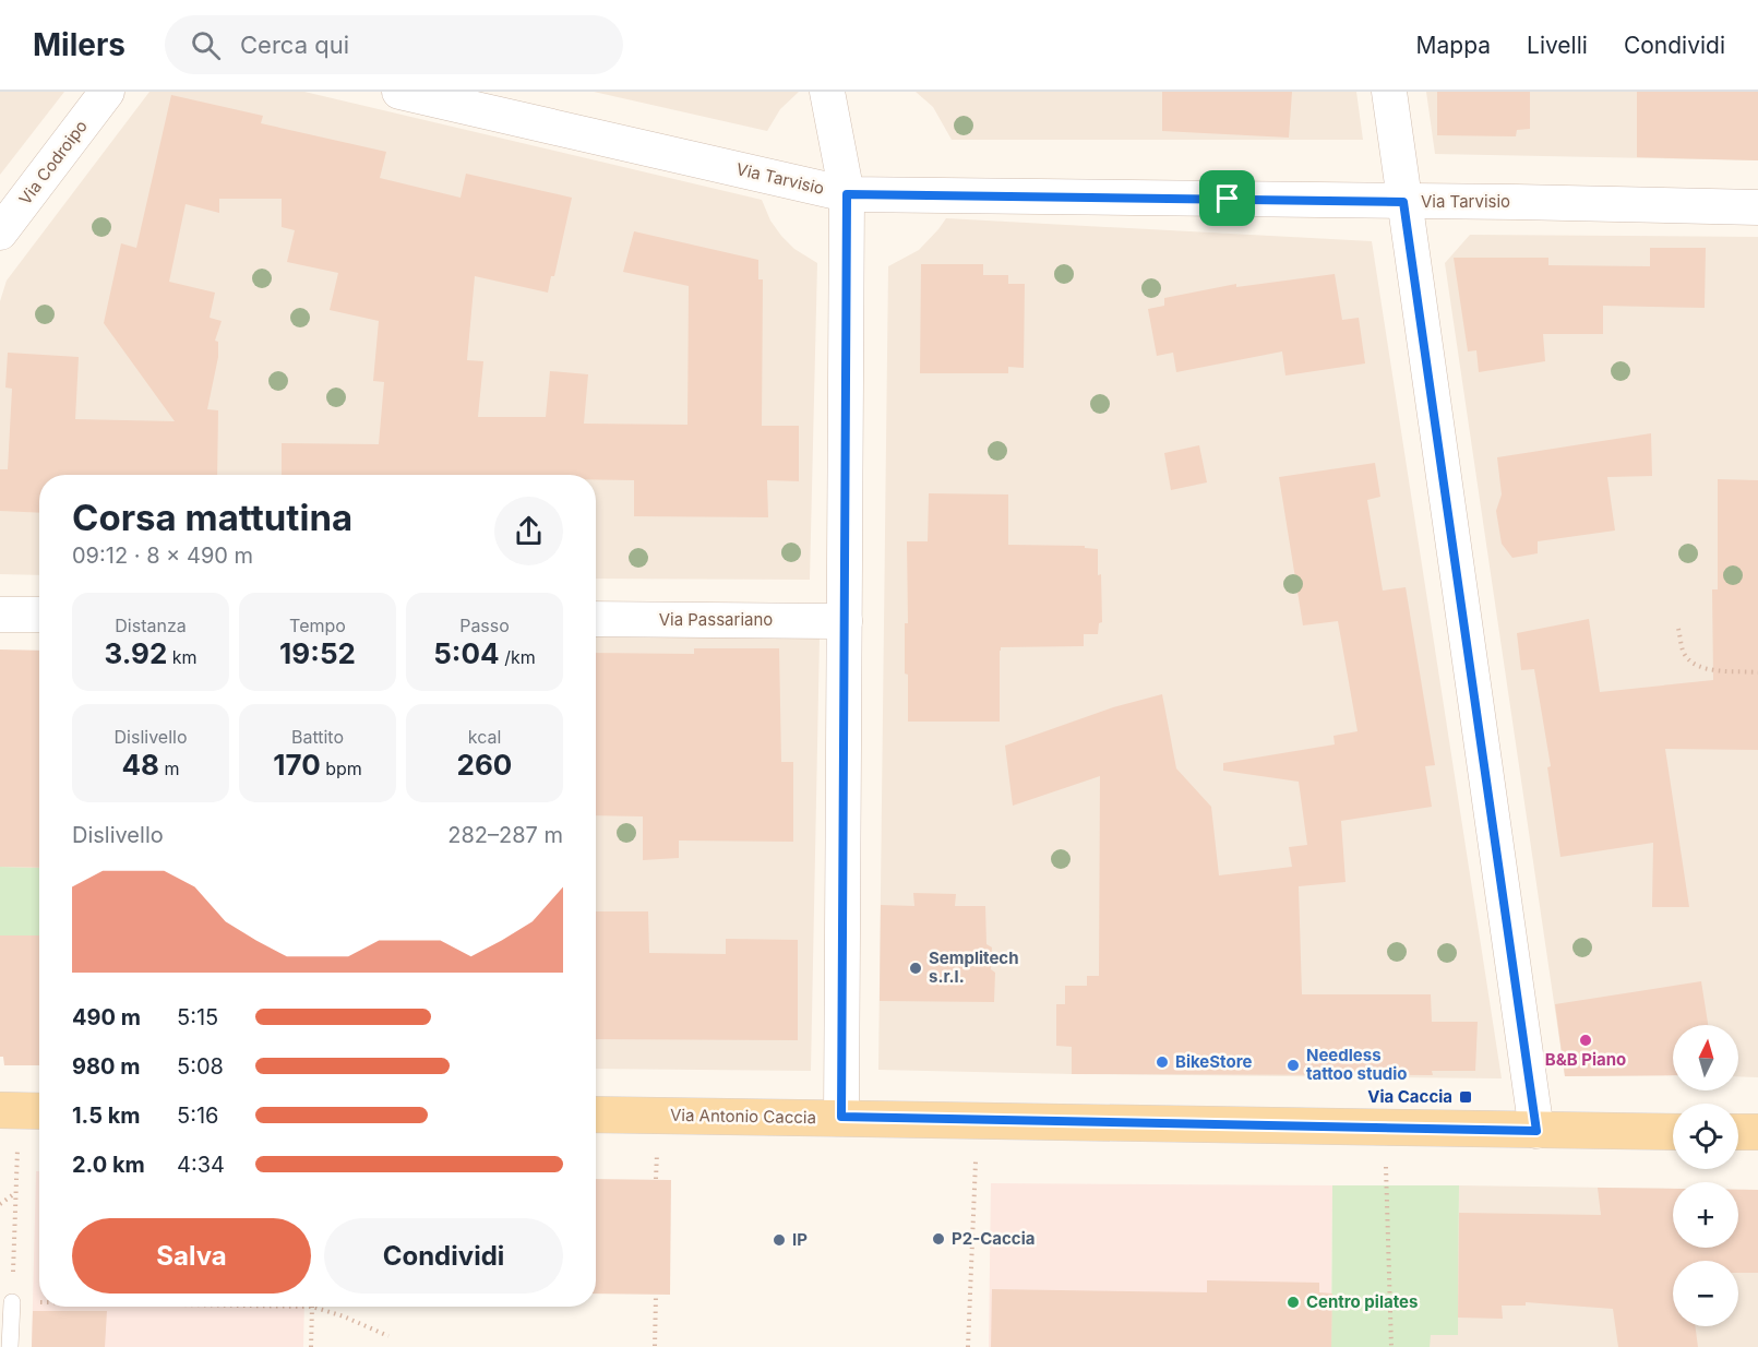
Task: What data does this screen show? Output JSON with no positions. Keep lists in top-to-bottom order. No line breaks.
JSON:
{"streets":{"main road":["Via Antonio Caccia"],"street":["Via Codroipo","Via Tarvisio","Via Passariano"]},"places":{"other":["Semplitech s.r.l.","B&B Piano","BikeStore","Needless tattoo studio","P2-Caccia","IP","Centro pilates"],"transit":["Via Caccia"]},"north":"top","page":{"header":"Milers","search":"Cerca qui","nav":["Mappa","Livelli","Condividi"],"heading":["Corsa mattutina","09:12 · 8 × 490 m"],"stats":[["Distanza","3.92 km"],["Tempo","19:52"],["Passo","5:04 /km"],["Dislivello","48 m"],["Battito","170 bpm"],["kcal","260"]],"chart":["Dislivello","282–287 m"],"list":[{"name":"490 m","note":"5:15"},{"name":"980 m","note":"5:08"},{"name":"1.5 km","note":"5:16"},{"name":"2.0 km","note":"4:34"}],"map_buttons":["+","−"],"buttons":["Salva","Condividi"]}}
